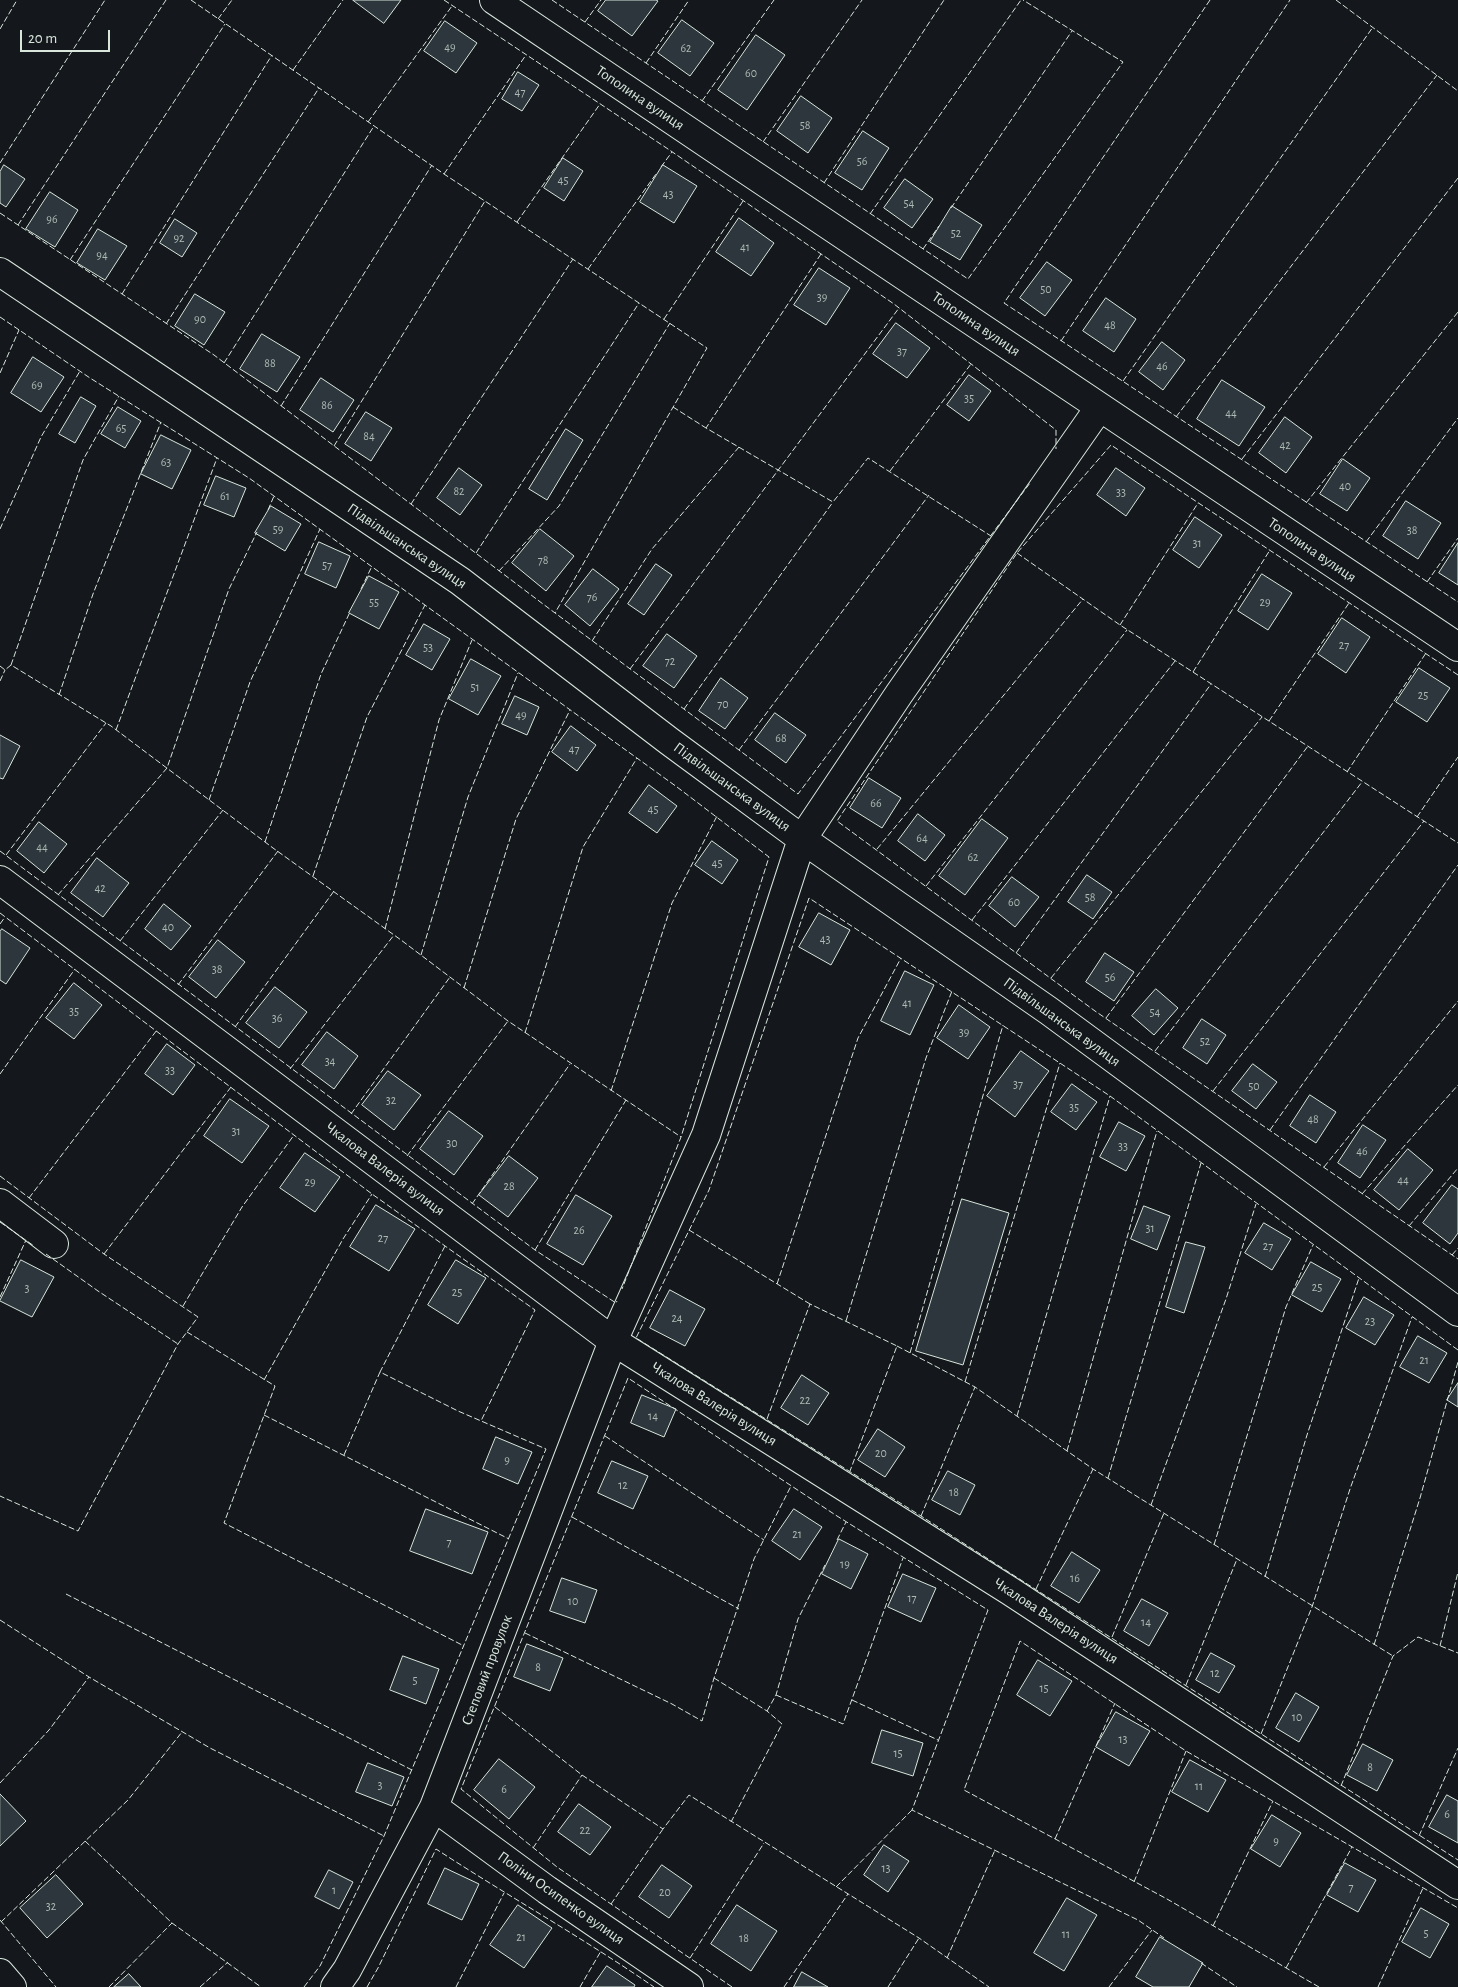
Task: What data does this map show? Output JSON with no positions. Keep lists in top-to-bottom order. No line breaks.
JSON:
{"streets":{"street":["Тополина вулиця","Підвільшанська вулиця","Чкалова Валерія вулиця","Степовий провулок","Поліни Осипенко вулиця"]},"crossings":[["Тополина вулиця","Степовий провулок"],["Підвільшанська вулиця","Степовий провулок"],["Чкалова Валерія вулиця","Степовий провулок"],["Степовий провулок","Поліни Осипенко вулиця"]],"house_numbers":["49","62","60","47","58","56","45","43","54","96","52","92","41","94","50","39","90","48","37","88","46","69","35","86","44","65","84","42","63","40","82","33","61","59","38","31","78","57","76","55","29","27","53","72","51","25","70","49","68","47","66","45","64","44","62","45","42","58","60","40","43","38","56","41","35","54","36","39","52","34","33","37","50","32","35","48","31","30","33","46","44","29","28","31","26","27","27","25","3","25","24","23","21","22","14","20","9","12","18","21","7","19","16","17","10","14","8","12","5","15","10","13","15","8","3","11","6","6","22","9","13","7","1","20","32","5","11","21","18"],"scale_bar":"20 m"}
